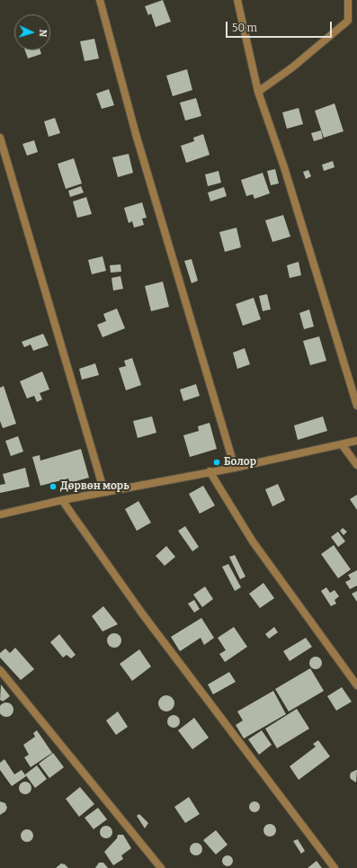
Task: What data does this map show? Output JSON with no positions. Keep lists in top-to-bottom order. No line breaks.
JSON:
{"places":["Болор","Дөрвөн морь"],"scale_bar":"50 m","north":"right"}
